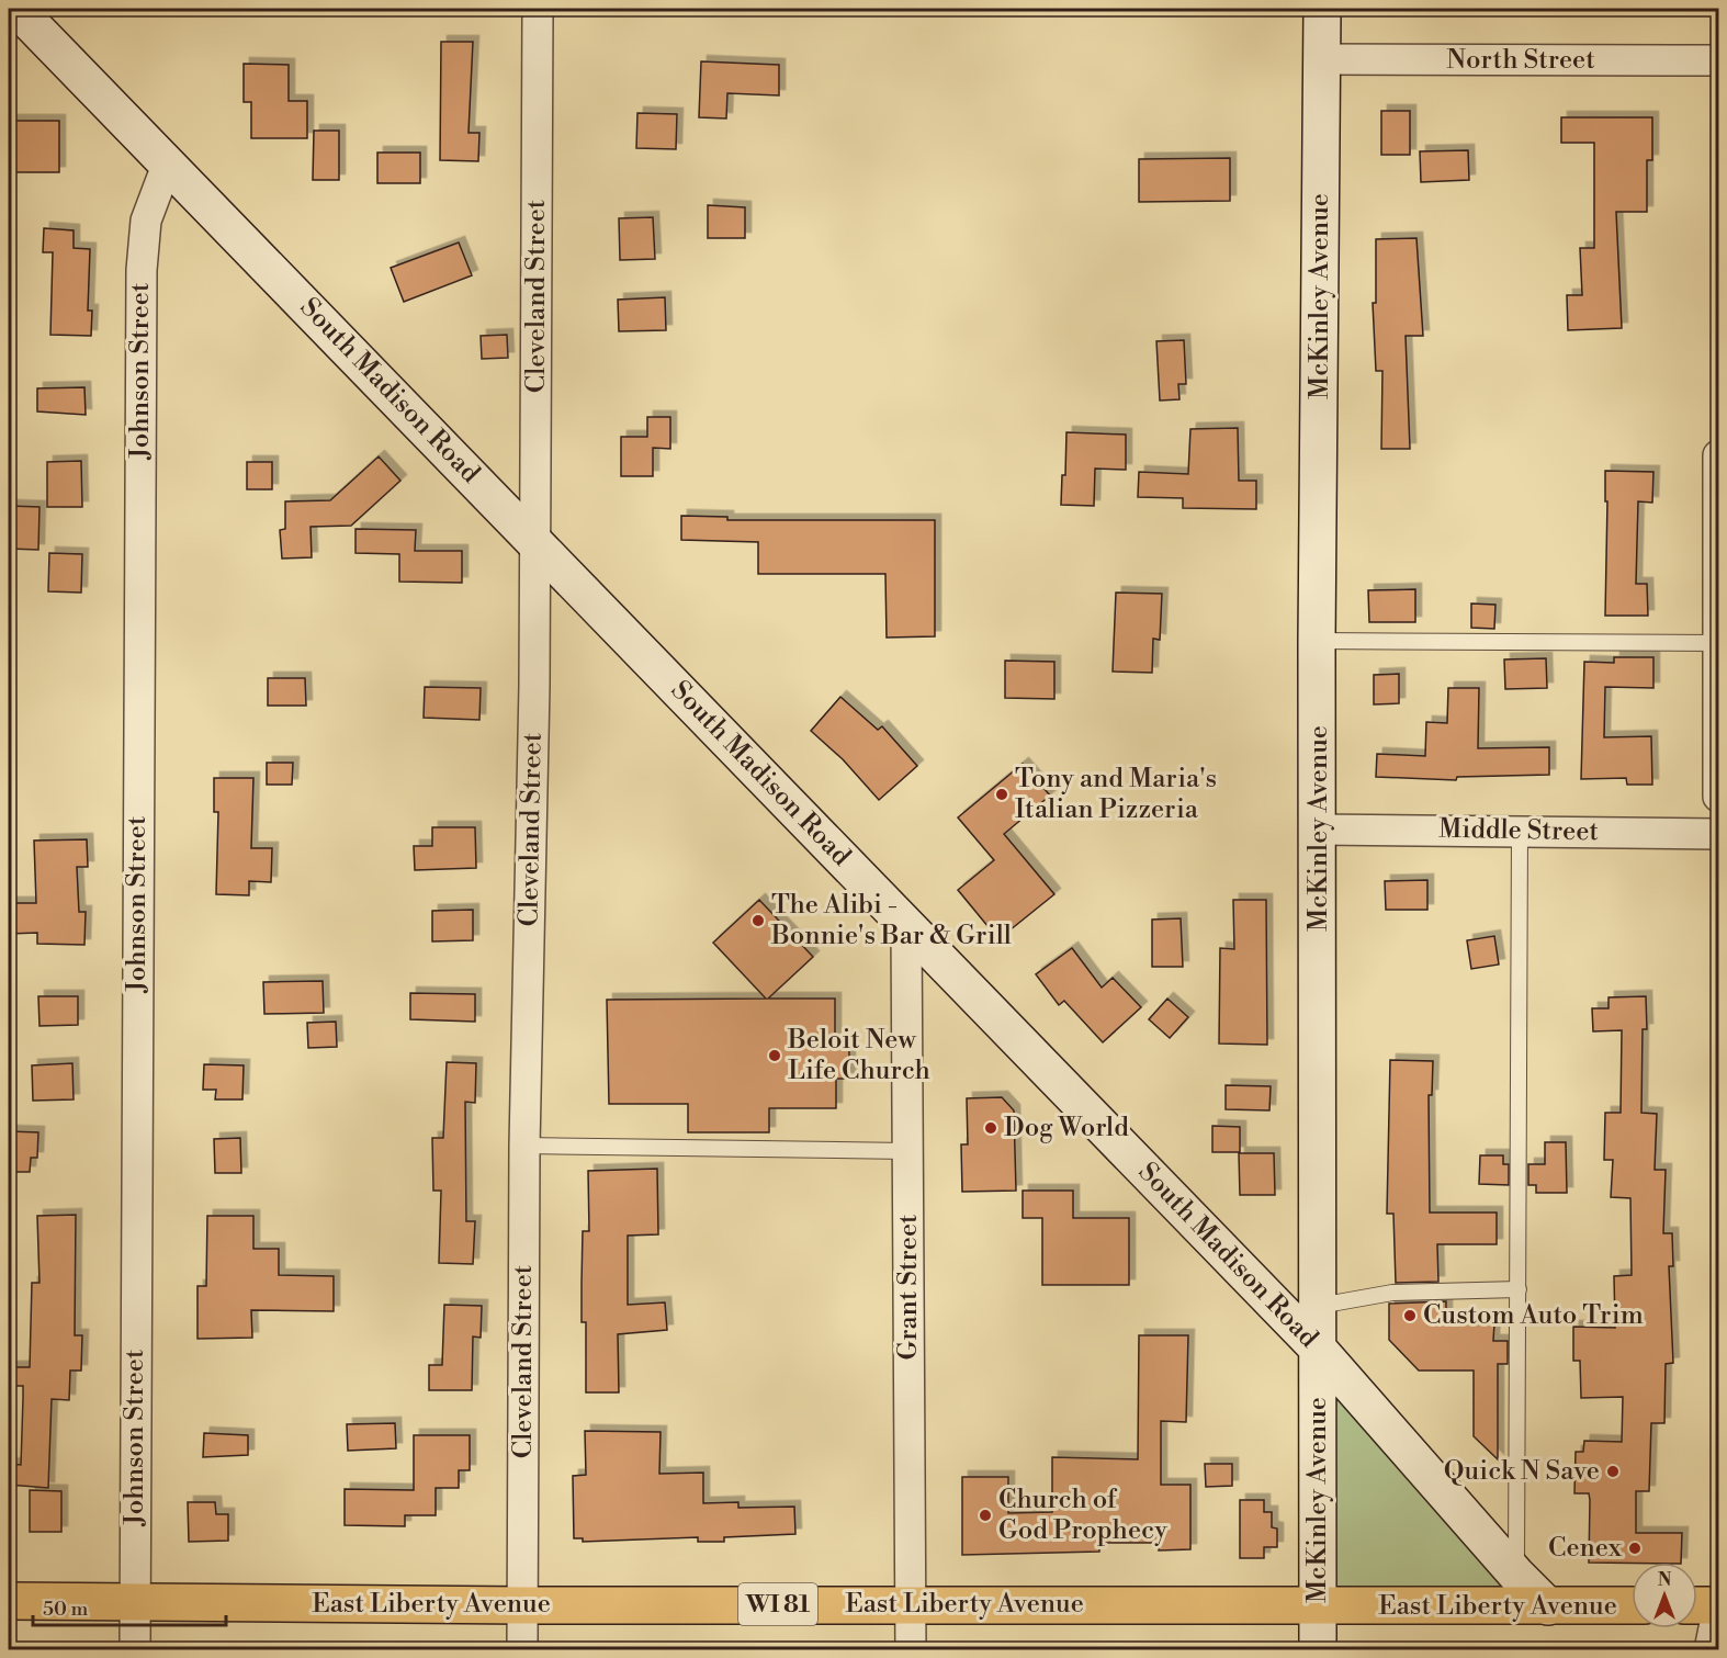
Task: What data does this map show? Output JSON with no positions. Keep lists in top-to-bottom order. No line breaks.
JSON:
{"streets":{"main road":["McKinley Avenue","South Madison Road","East Liberty Avenue","WI 81"],"street":["North Street","Cleveland Street","Johnson Street","Middle Street","Grant Street"]},"crossings":[["North Street","McKinley Avenue"],["Cleveland Street","South Madison Road"],["Cleveland Street","East Liberty Avenue"],["McKinley Avenue","South Madison Road"],["McKinley Avenue","Middle Street"],["McKinley Avenue","East Liberty Avenue"],["Johnson Street","South Madison Road"],["Johnson Street","East Liberty Avenue"],["South Madison Road","Grant Street"],["South Madison Road","East Liberty Avenue"],["Grant Street","East Liberty Avenue"]],"places":["Tony and Maria's Italian Pizzeria","The Alibi - Bonnie's Bar & Grill","Beloit New Life Church","Dog World","Custom Auto Trim","Quick N Save","Church of God Prophecy","Cenex"],"scale_bar":"50 m","north":"top"}
